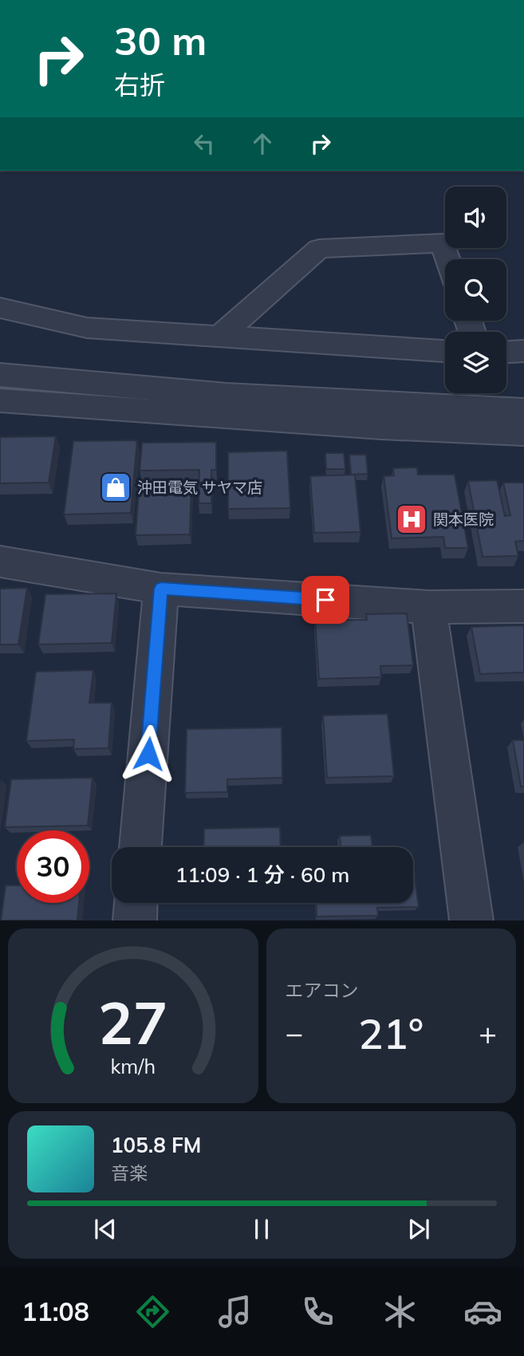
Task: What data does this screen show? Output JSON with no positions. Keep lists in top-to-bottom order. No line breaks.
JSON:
{"places":{"shop":["沖田電気 サヤマ店"],"hospital":["関本医院"]},"page":{"turn":["30 m","右折"],"limit":"30","trip":"11:09 · 1 分 · 60 m","tile":"エアコン","heat":["−","21°","+"],"song":["105.8 FM","音楽"],"tabs":"11:08","gauge":["27","km/h"]}}
